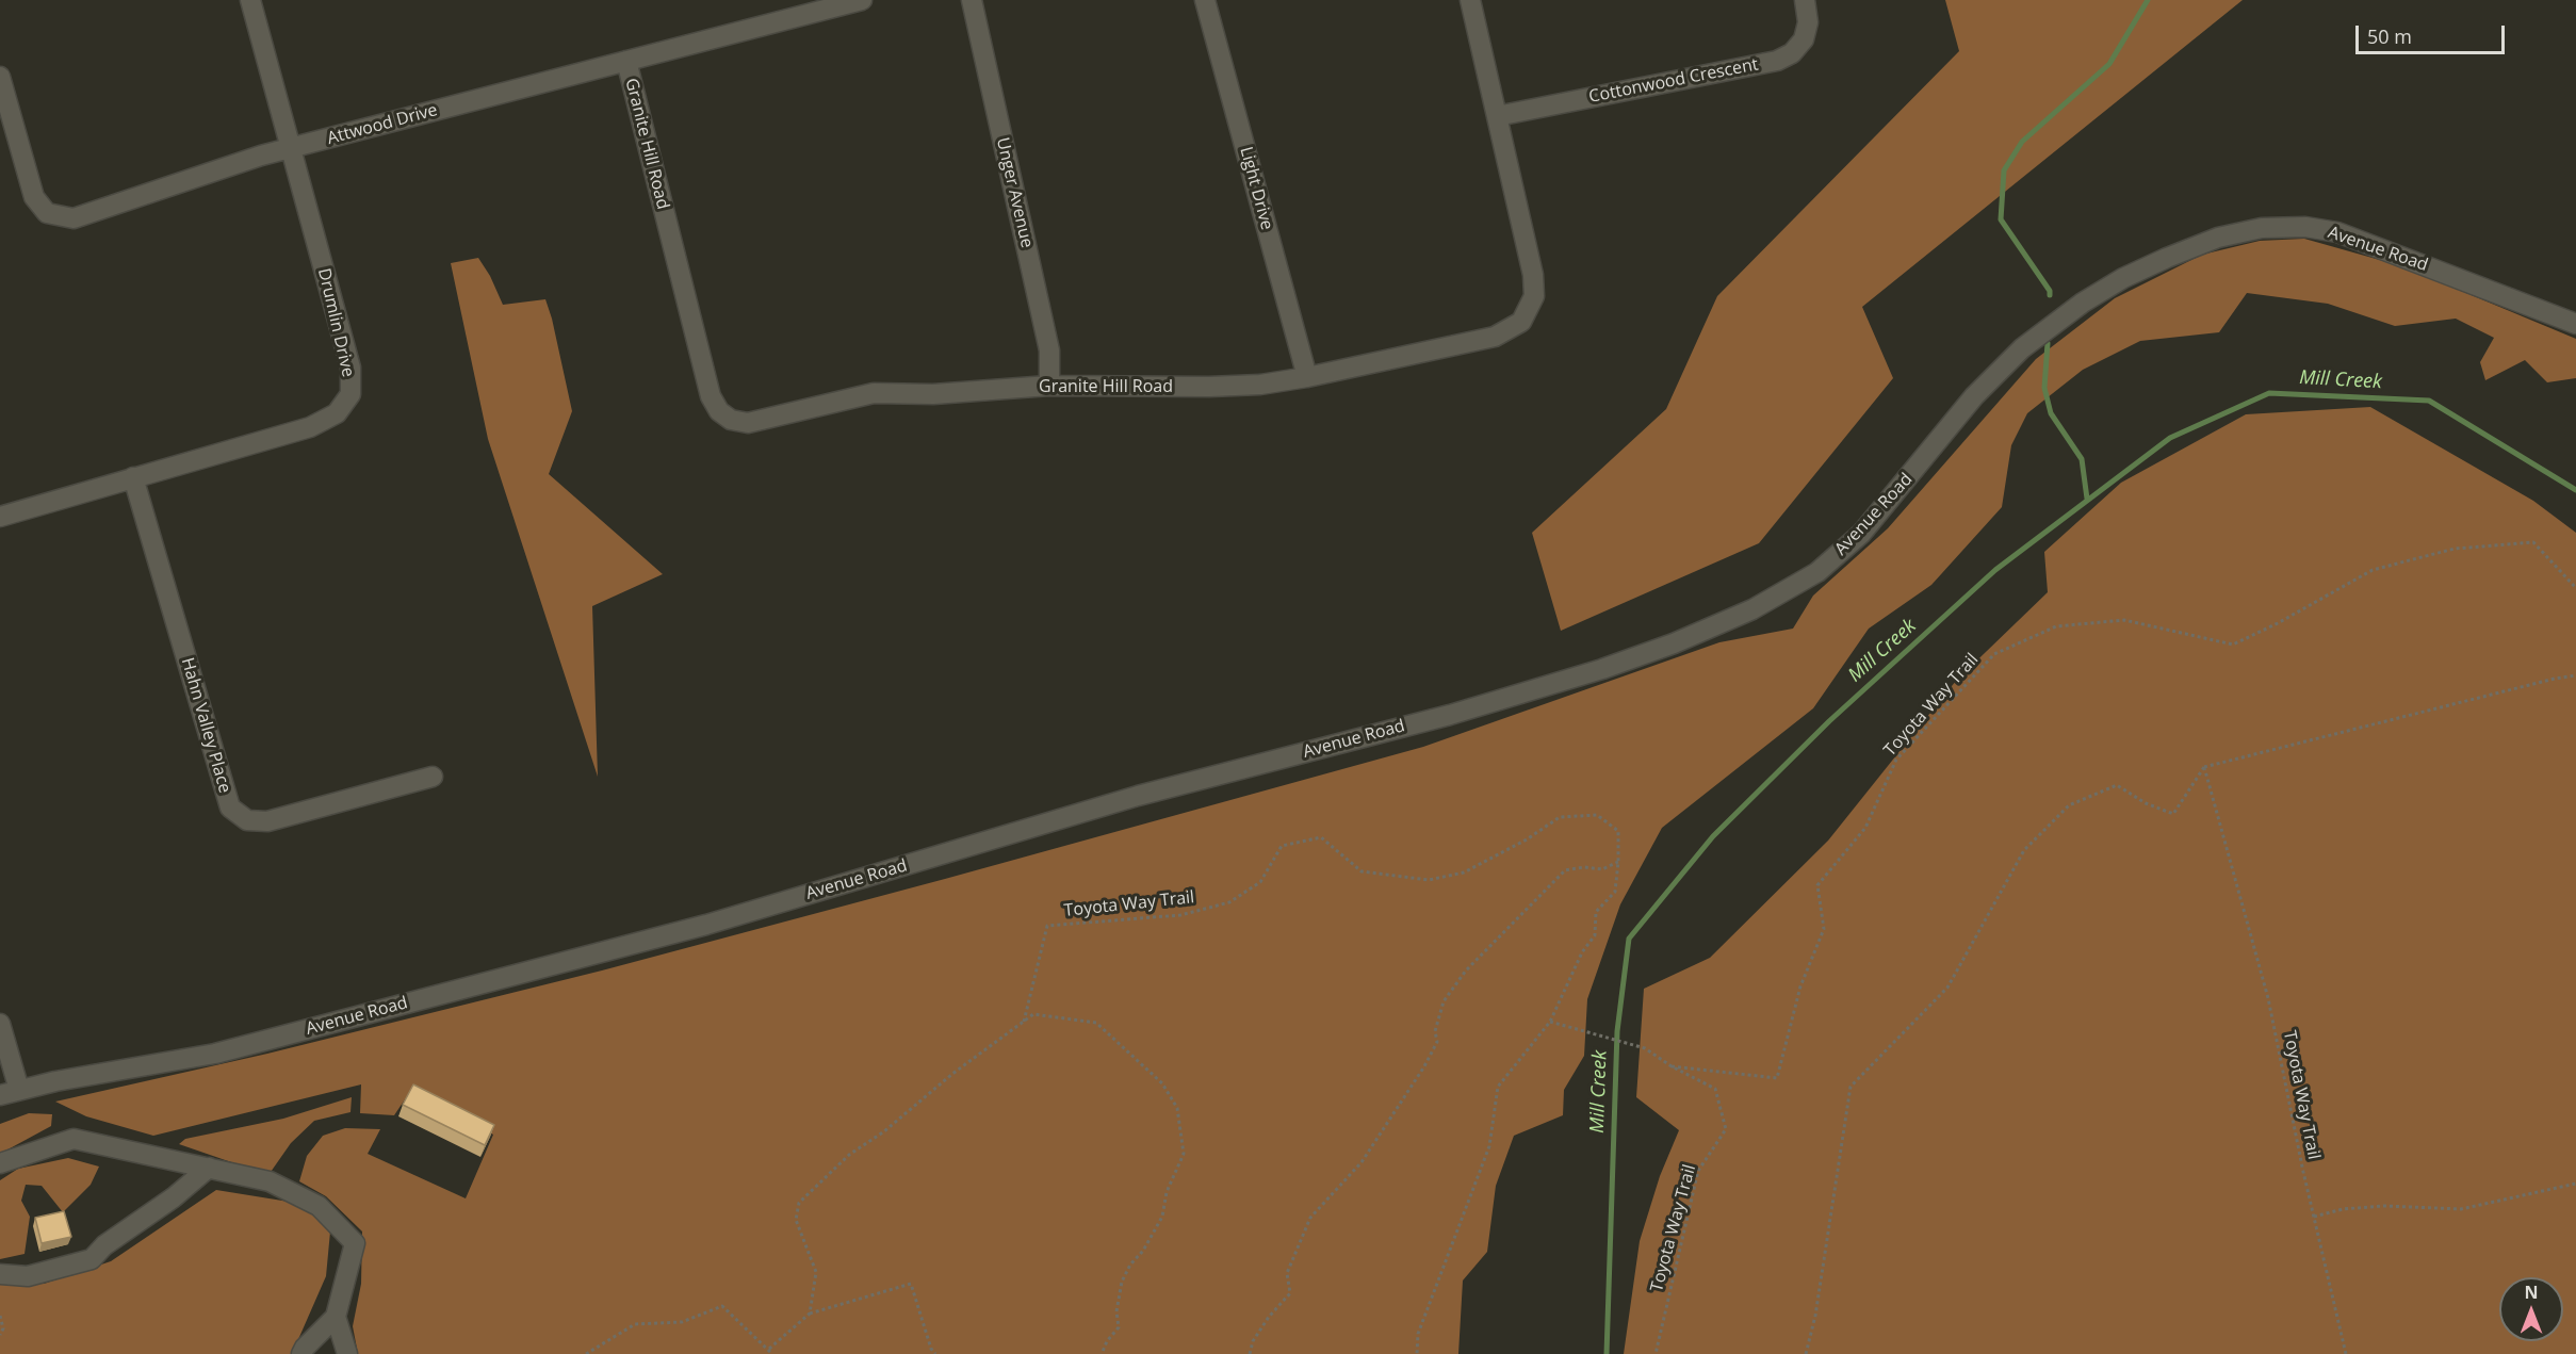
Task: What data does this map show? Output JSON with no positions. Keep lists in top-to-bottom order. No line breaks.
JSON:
{"streets":{"street":["Cottonwood Crescent","Attwood Drive","Granite Hill Road","Light Drive","Unger Avenue","Avenue Road","Drumlin Drive","Hahn Valley Place"],"path":["Toyota Way Trail"]},"crossings":[["Cottonwood Crescent","Granite Hill Road"],["Attwood Drive","Granite Hill Road"],["Attwood Drive","Drumlin Drive"],["Granite Hill Road","Light Drive"],["Granite Hill Road","Unger Avenue"],["Drumlin Drive","Hahn Valley Place"]],"water":["Mill Creek"],"scale_bar":"50 m","north":"top"}
